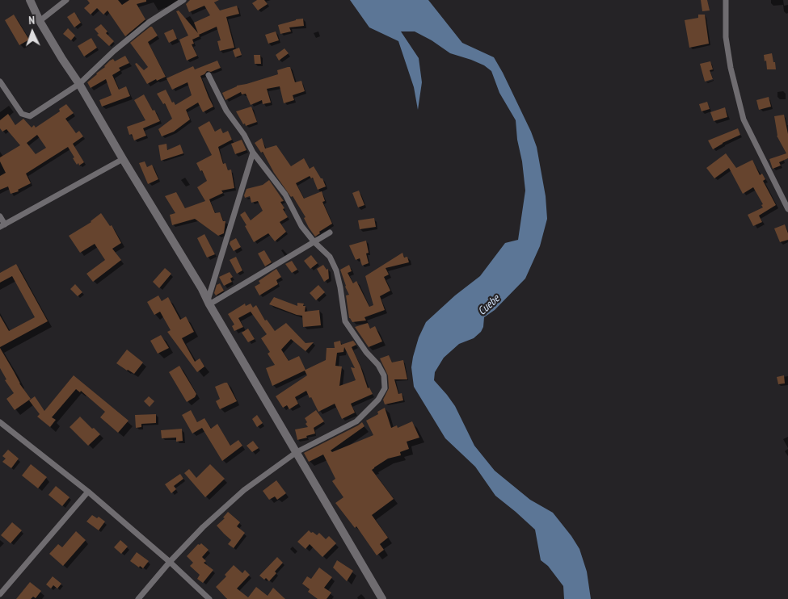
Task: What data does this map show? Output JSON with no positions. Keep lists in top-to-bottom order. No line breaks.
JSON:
{"water":["Cuebe"],"north":"top"}
